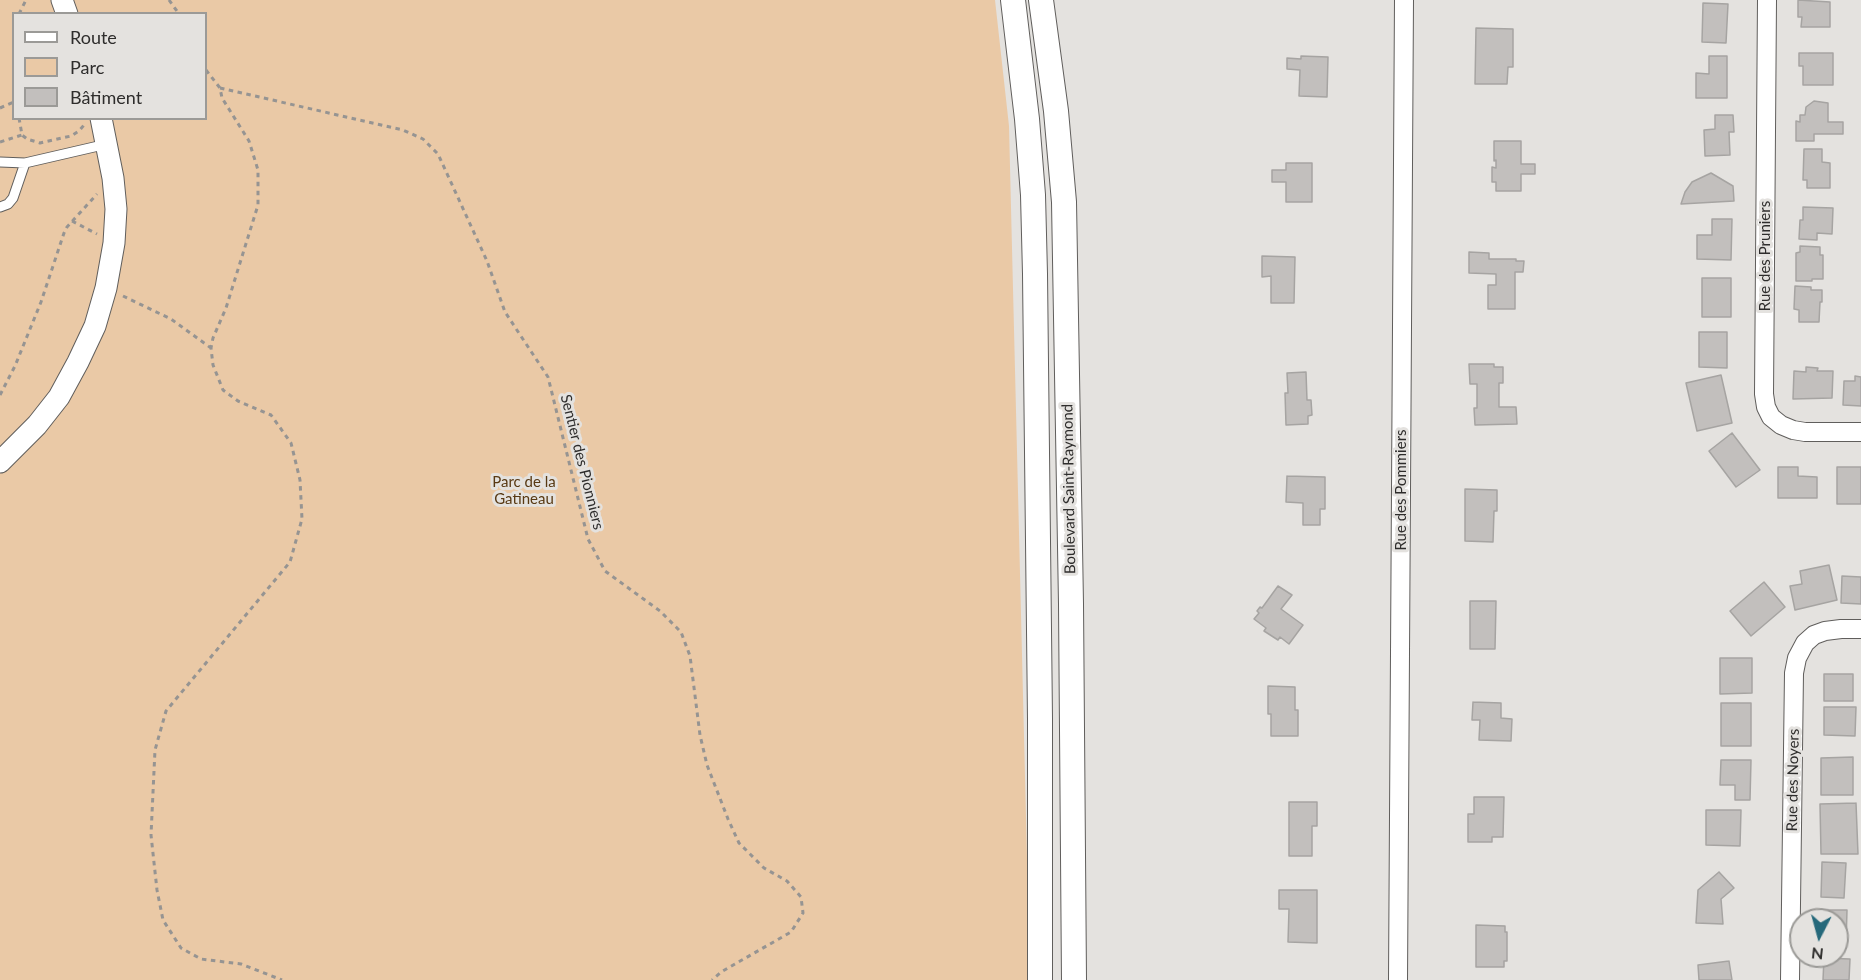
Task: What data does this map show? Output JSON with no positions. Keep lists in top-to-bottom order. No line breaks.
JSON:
{"streets":{"main road":["Boulevard Saint-Raymond"],"street":["Rue des Pruniers","Rue des Pommiers","Rue des Noyers"],"path":["Sentier des Pionniers"]},"parks":["Parc de la Gatineau"],"legend":["Route","Parc","Bâtiment"],"north":"bottom"}
